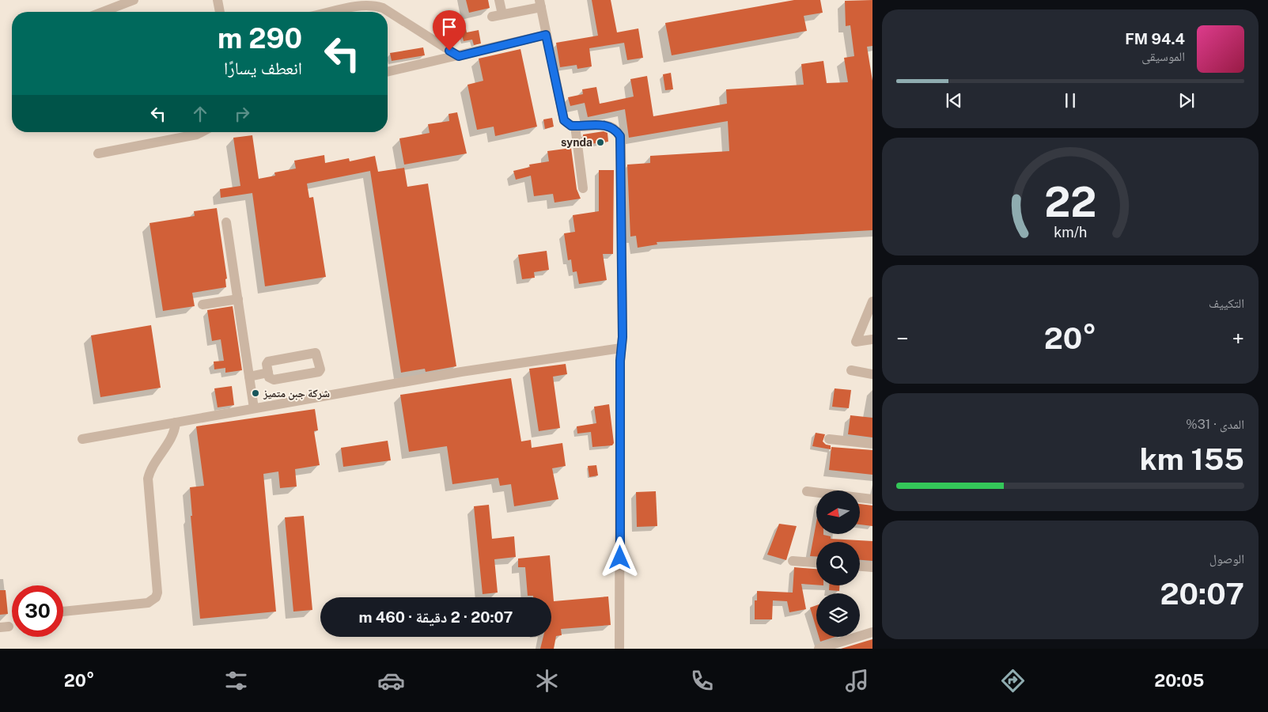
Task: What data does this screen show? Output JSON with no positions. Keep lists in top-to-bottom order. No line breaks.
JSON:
{"places":["synda","شركة جبن متميز"],"north":"left","page":{"turn":["290 m","انعطف يسارًا"],"song":["94.4 FM","الموسيقى"],"tile":["التكييف",["المدى · 31%","155 km"],["الوصول","20:07"]],"heat":["−","20°","+"],"limit":"30","trip":"20:07 · 2 دقيقة · 460 m","tabs":["20:05","20°"],"gauge":["22","km/h"]}}
